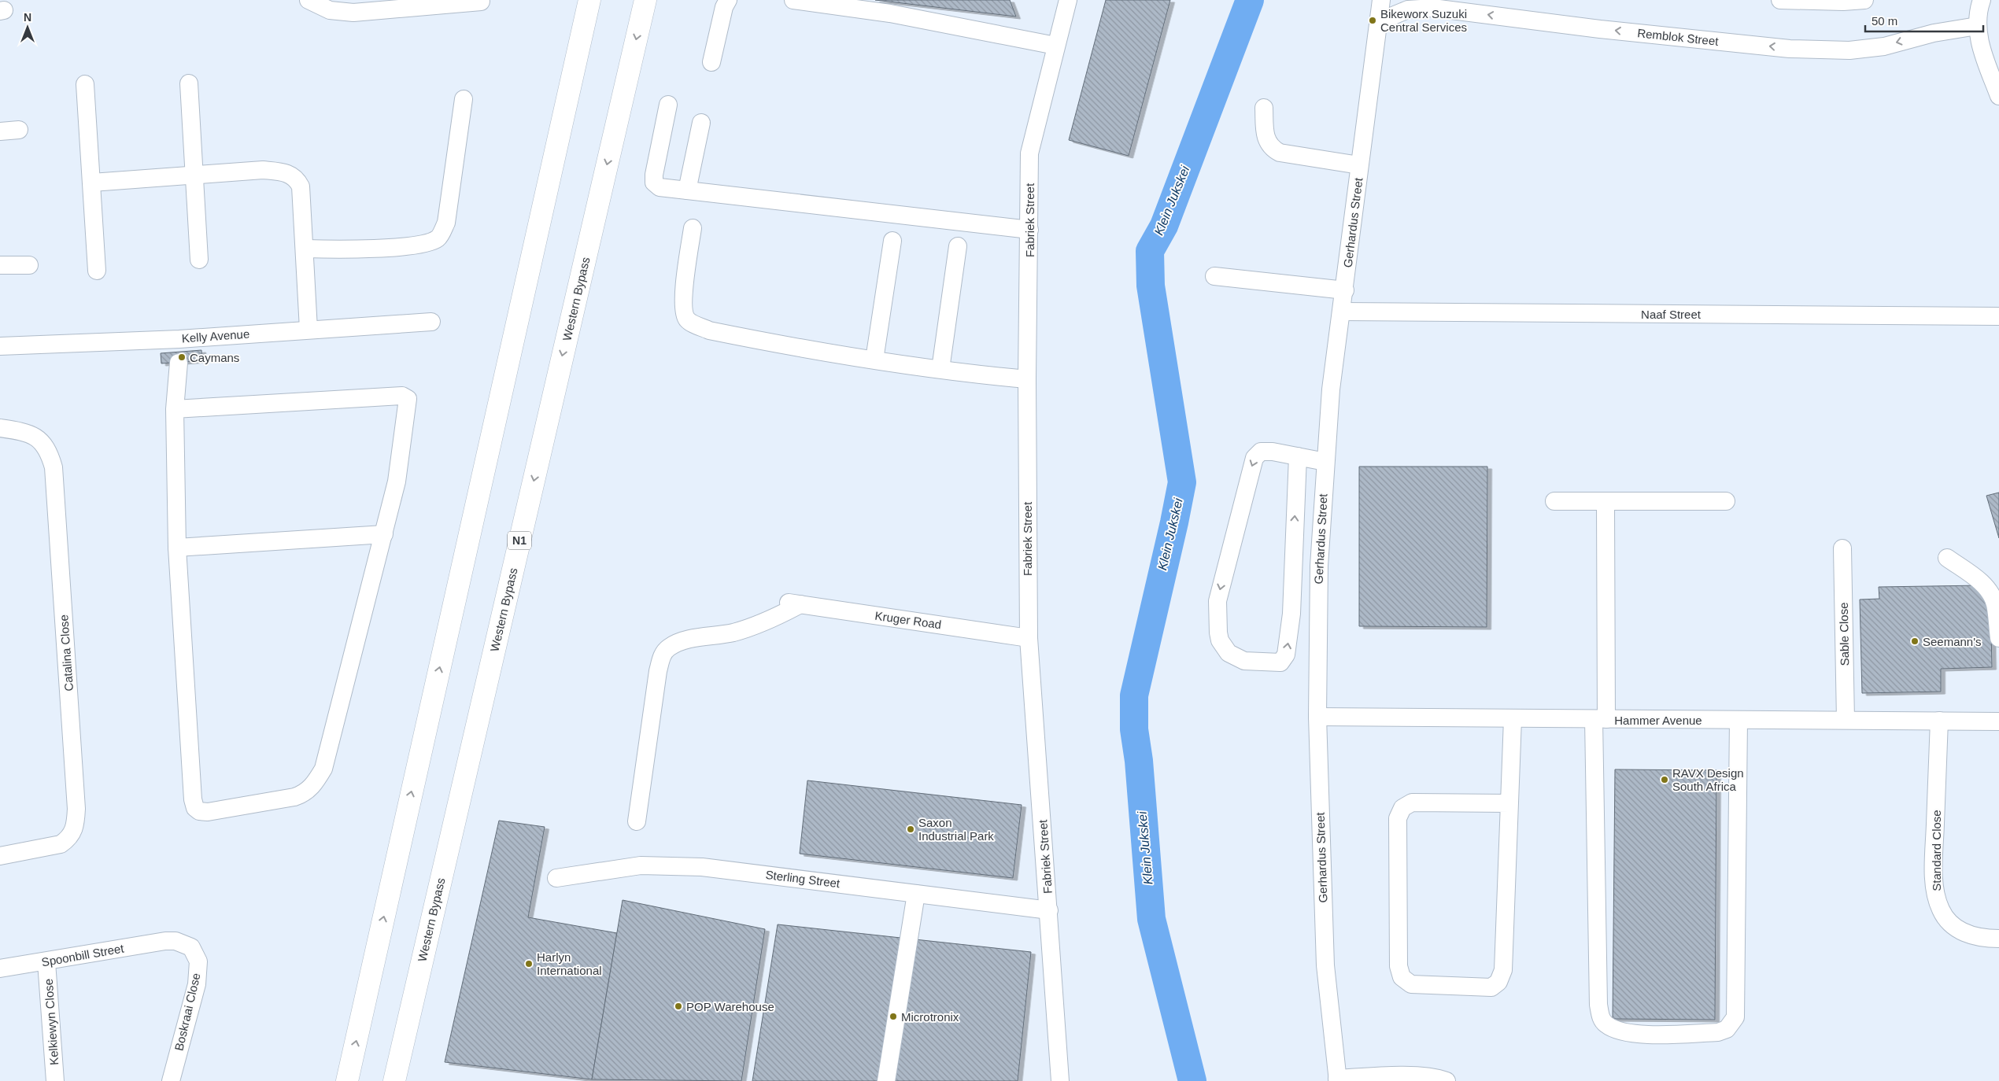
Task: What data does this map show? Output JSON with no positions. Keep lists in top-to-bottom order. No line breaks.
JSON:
{"streets":{"highway":["Western Bypass","N1"],"street":["Remblok Street","Fabriek Street","Gerhardus Street","Naaf Street","Kelly Avenue","Kruger Road","Sable Close","Catalina Close","Hammer Avenue","Standard Close","Sterling Street","Spoonbill Street","Boskraai Close","Kelkiewyn Close"]},"crossings":[["Remblok Street","Gerhardus Street"],["Fabriek Street","Kruger Road"],["Fabriek Street","Sterling Street"],["Gerhardus Street","Naaf Street"],["Gerhardus Street","Hammer Avenue"],["Sable Close","Hammer Avenue"],["Hammer Avenue","Standard Close"],["Spoonbill Street","Boskraai Close"],["Spoonbill Street","Kelkiewyn Close"]],"one_way":["Remblok Street"],"water":["Klein Jukskei"],"places":["Bikeworx Suzuki Central Services","Caymans","Seemann's","RAVX Design South Africa","Saxon Industrial Park","Harlyn International","POP Warehouse","Microtronix"],"scale_bar":"50 m","north":"top"}
